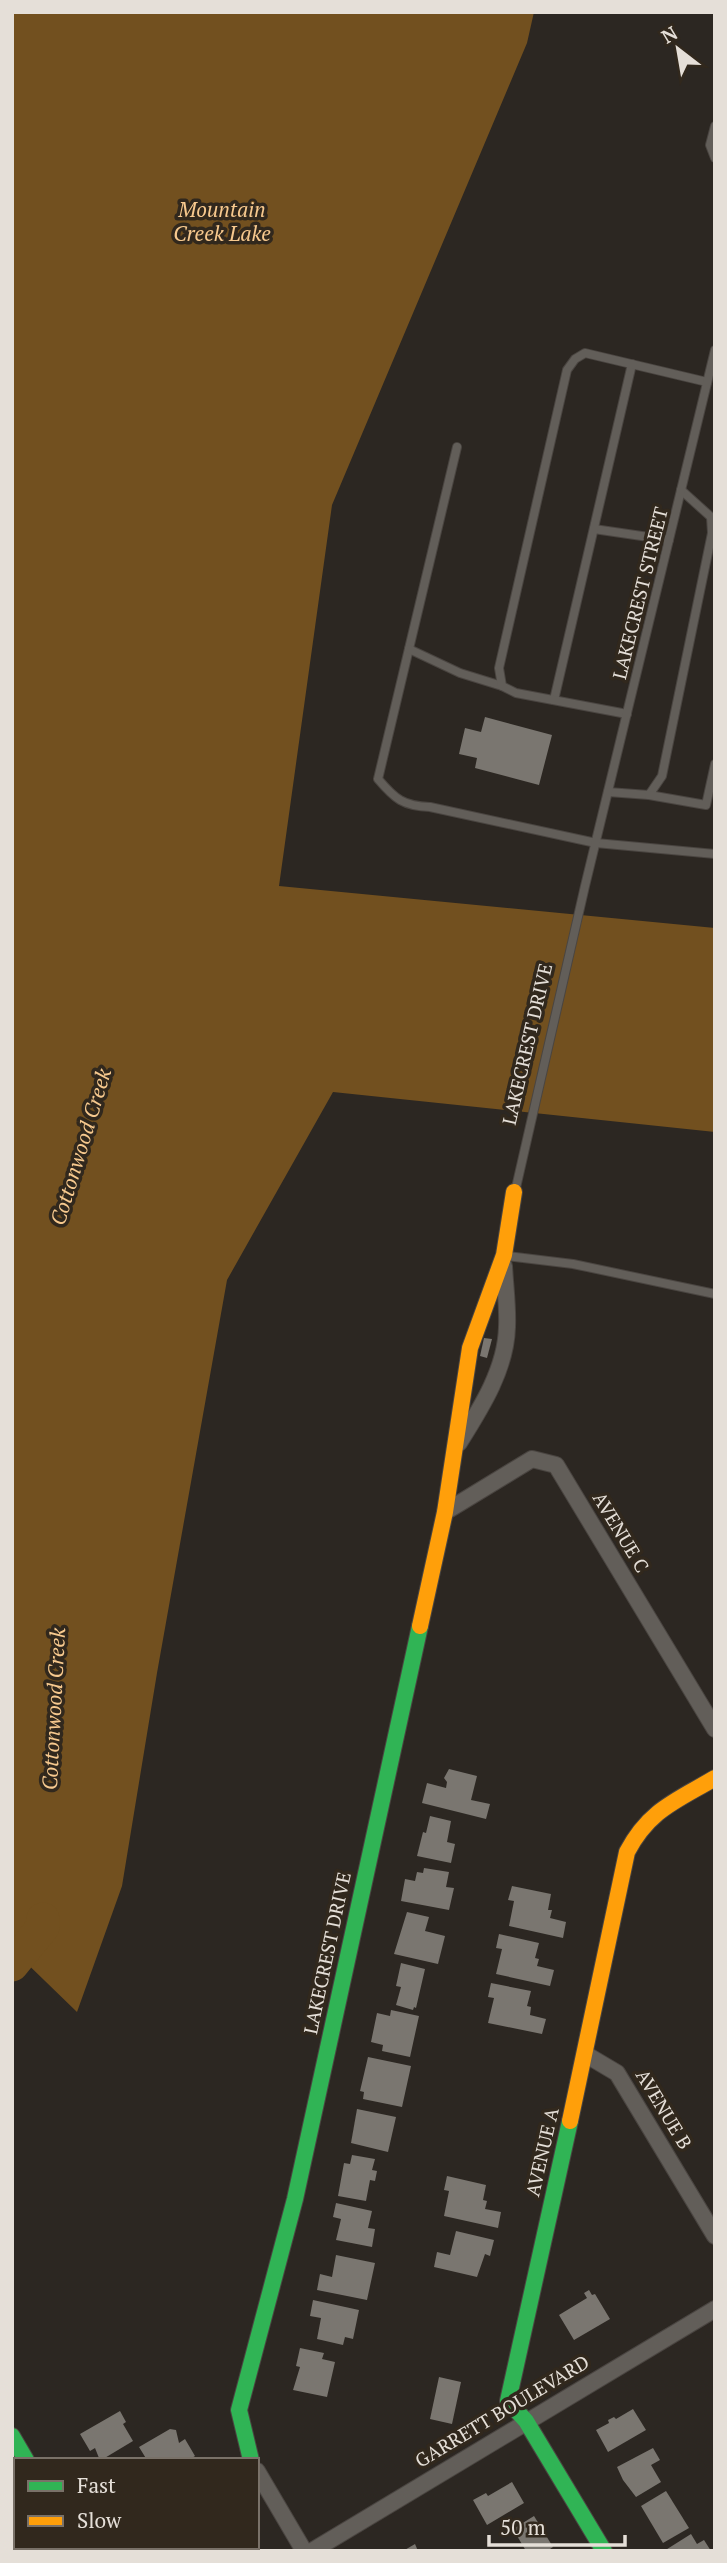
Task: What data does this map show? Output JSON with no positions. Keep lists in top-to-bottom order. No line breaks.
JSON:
{"streets":{"street":["LAKECREST DRIVE","AVENUE C","AVENUE B","AVENUE A","GARRETT BOULEVARD"],"lane":["LAKECREST STREET"]},"crossings":[["LAKECREST STREET","LAKECREST DRIVE"],["LAKECREST DRIVE","AVENUE C"],["AVENUE B","AVENUE A"],["AVENUE A","GARRETT BOULEVARD"]],"water":["Mountain Creek Lake","Cottonwood Creek"],"legend":["Fast","Slow"],"scale_bar":"50 m","north":"top left"}
